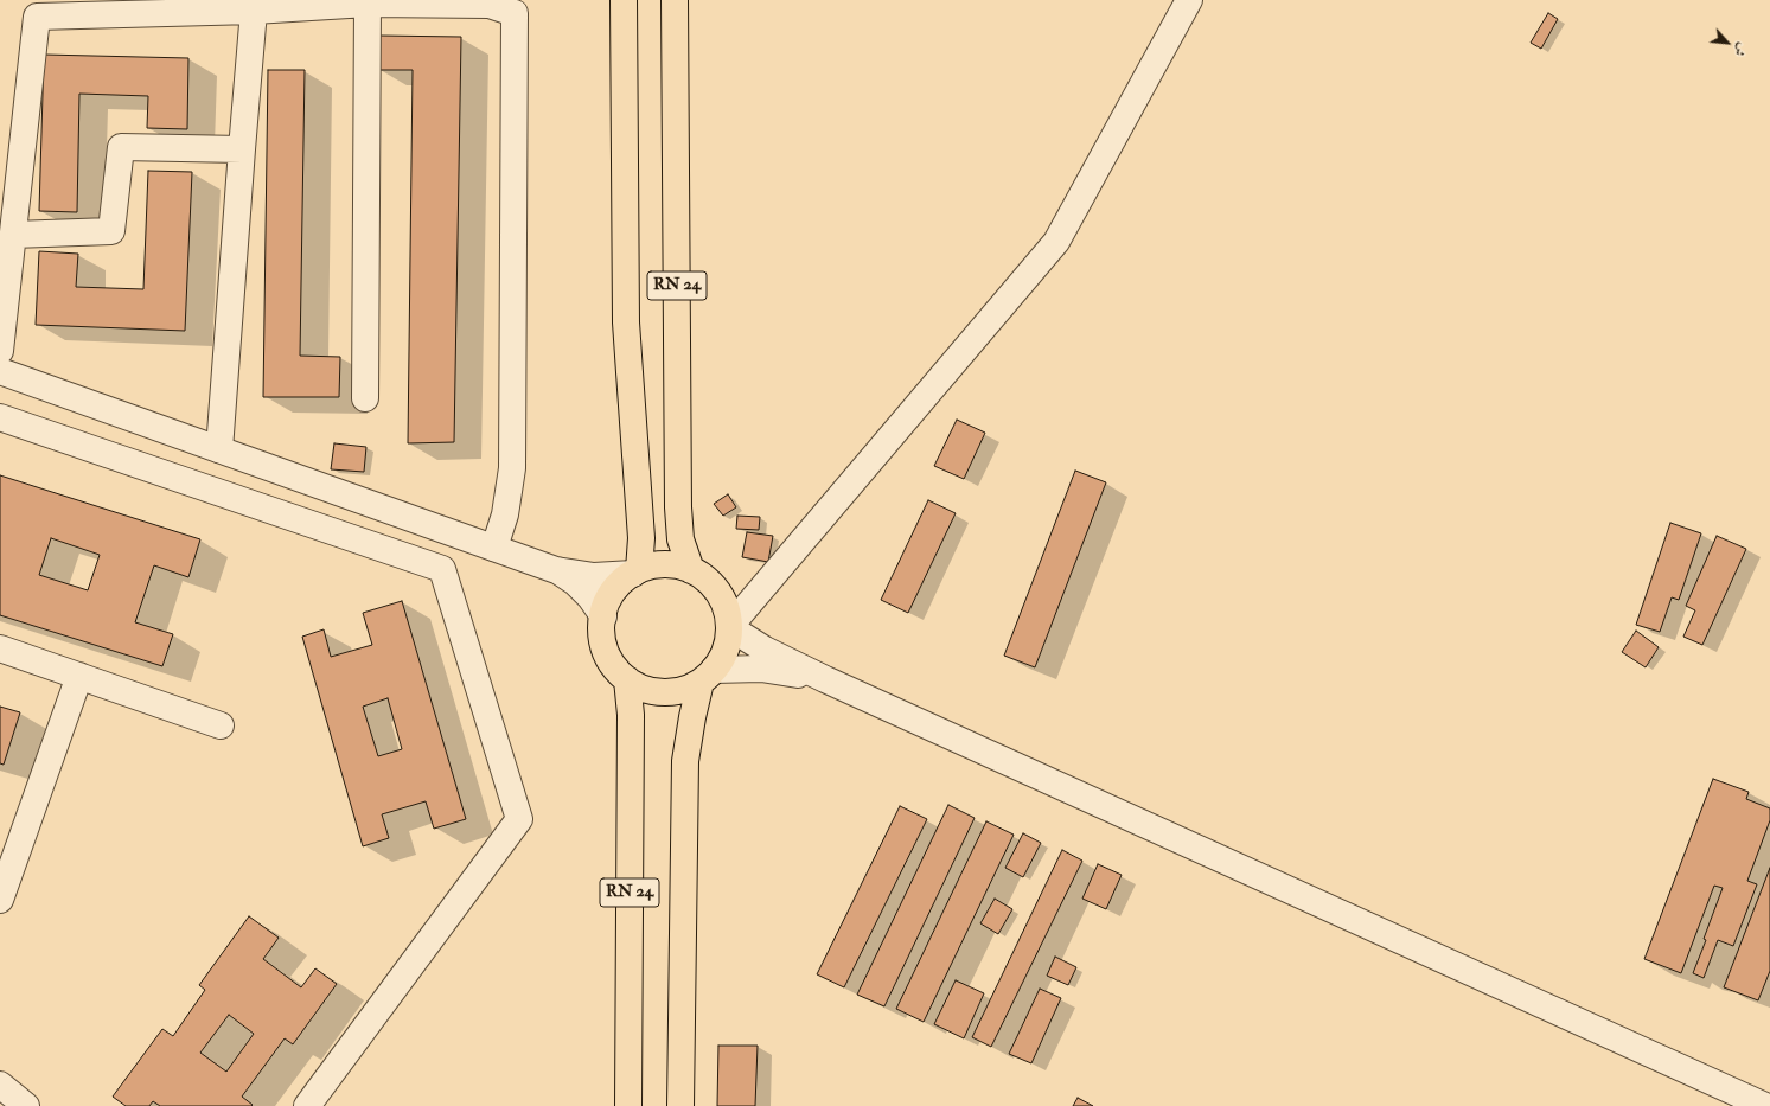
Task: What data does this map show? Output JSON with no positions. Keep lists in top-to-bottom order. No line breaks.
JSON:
{"streets":{"highway":["RN 24"]},"north":"bottom right"}
